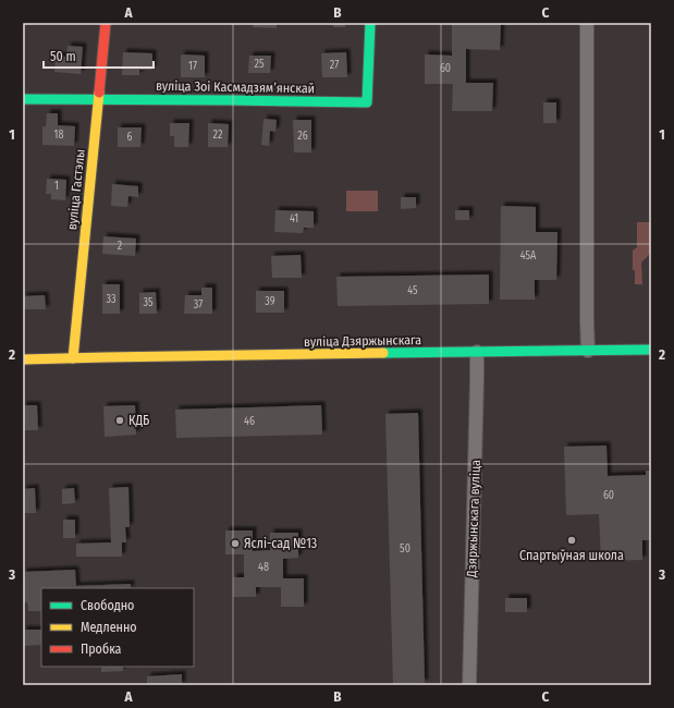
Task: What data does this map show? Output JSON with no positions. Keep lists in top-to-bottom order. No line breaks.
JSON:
{"streets":{"street":["вуліца Зоі Касмадзямʼянскай","вуліца Гастэлы","вуліца Дзяржынскага","Дзяржынскага вуліца"]},"crossings":[["вуліца Зоі Касмадзямʼянскай","вуліца Гастэлы"],["вуліца Гастэлы","вуліца Дзяржынскага"],["вуліца Дзяржынскага","Дзяржынскага вуліца"]],"places":["КДБ","Спартыўная школа","Яслі-сад №13"],"house_numbers":["25","27","17","60","18","22","26","6","1","41","2","45А","45","33","39","35","37","46","60","50","48"],"legend":["Свободно","Медленно","Пробка"],"scale_bar":"50 m","grid":{"columns":["A","B","C"],"rows":["1","2","3"]}}
